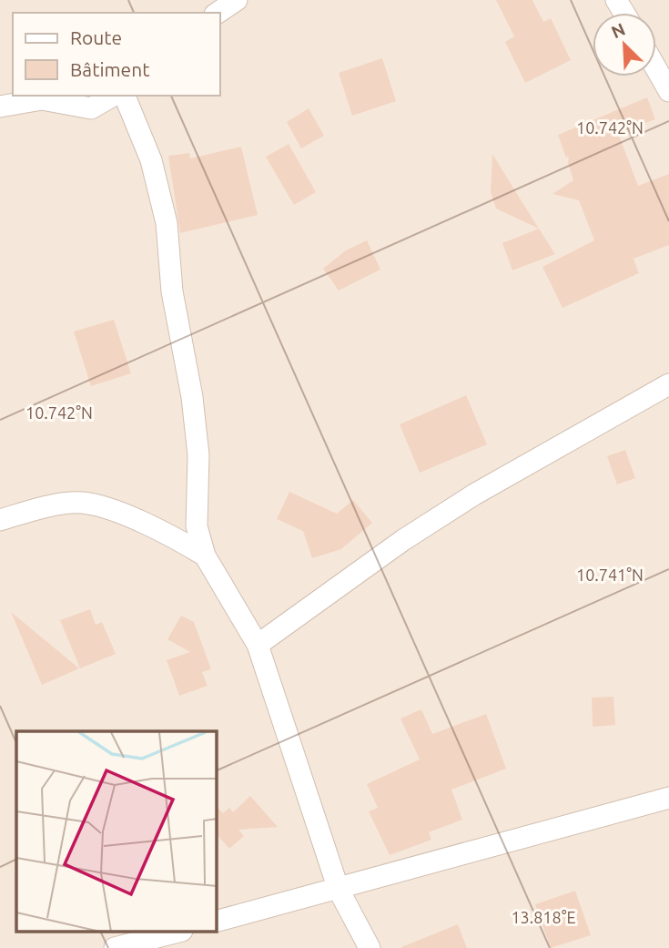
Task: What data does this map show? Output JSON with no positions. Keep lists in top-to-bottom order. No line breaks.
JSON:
{"legend":["Route","Bâtiment"],"north":"top left","coordinates":["10.742°N","10.741°N","13.818°E"]}
